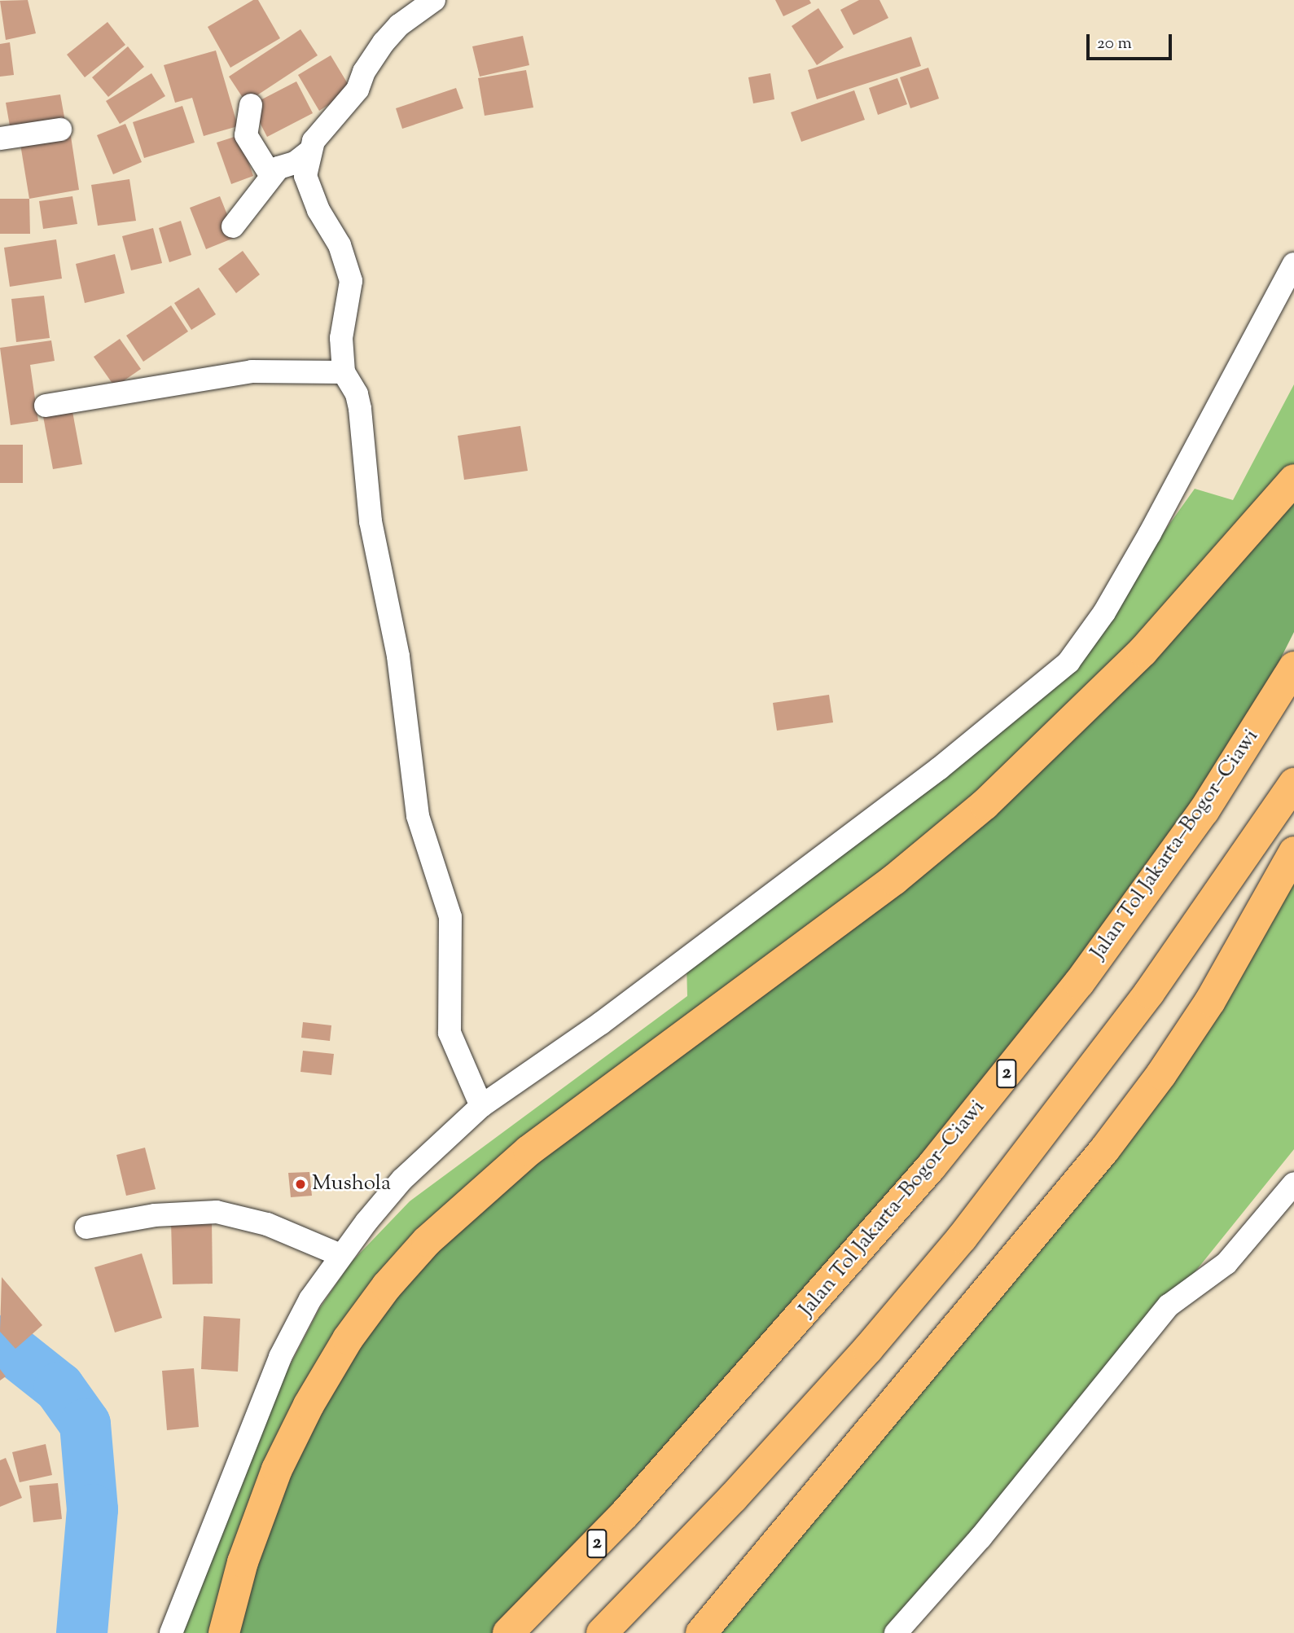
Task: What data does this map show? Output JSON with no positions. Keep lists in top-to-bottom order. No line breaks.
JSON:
{"streets":{"highway":["Jalan Tol Jakarta–Bogor–Ciawi","2"]},"places":["Mushola"],"scale_bar":"20 m"}
